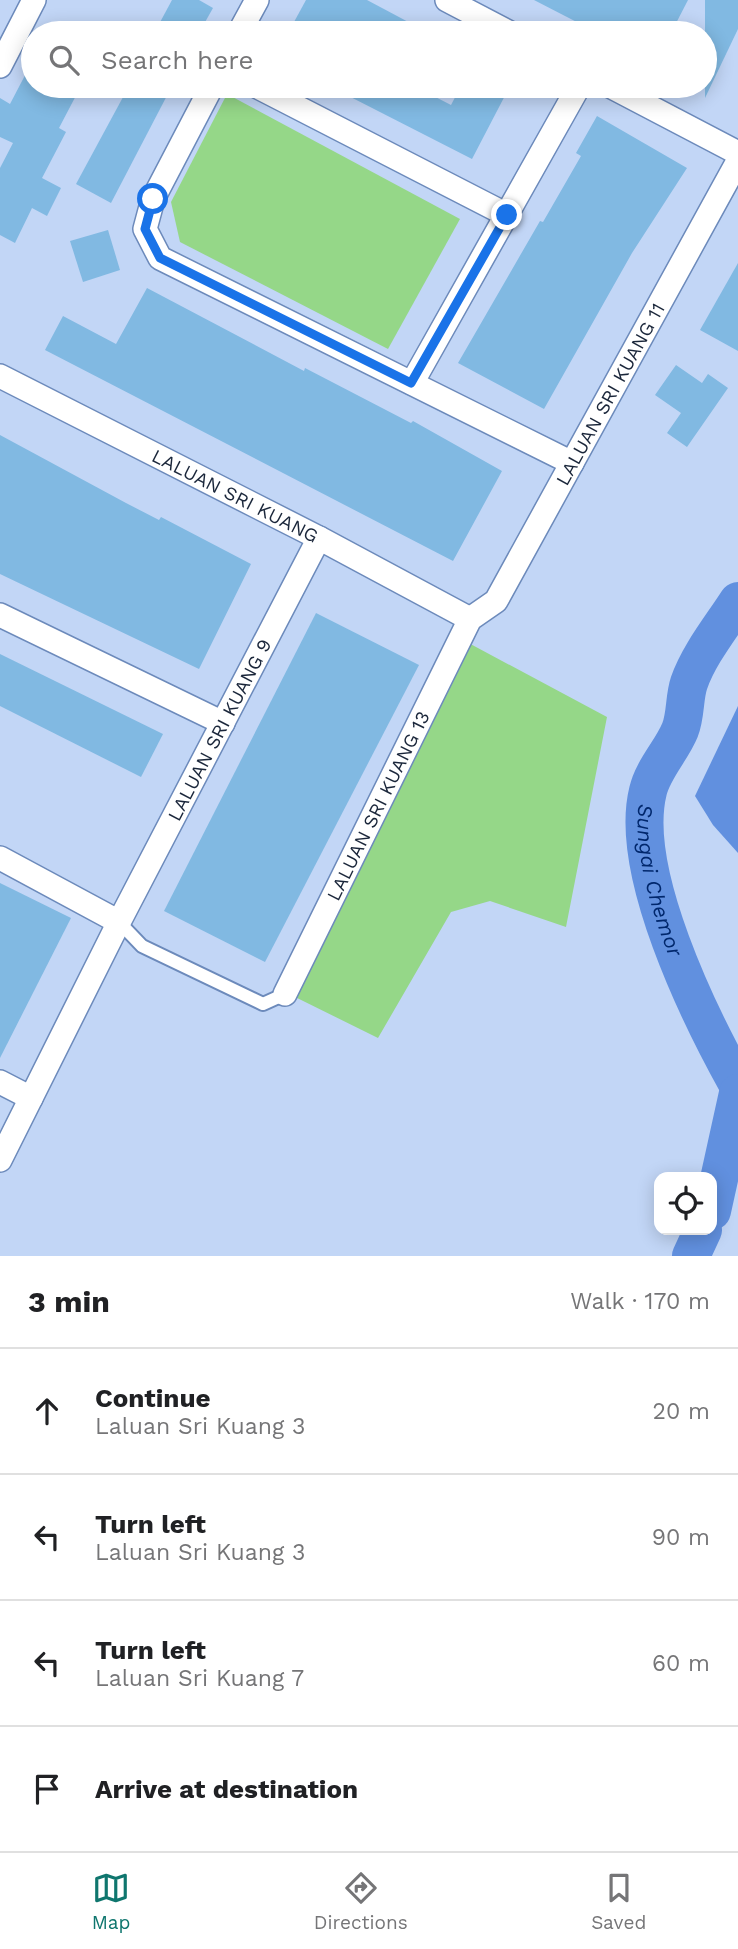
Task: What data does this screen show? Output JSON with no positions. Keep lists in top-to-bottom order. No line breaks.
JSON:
{"streets":{"street":["LALUAN SRI KUANG 11","LALUAN SRI KUANG","LALUAN SRI KUANG 9","LALUAN SRI KUANG 13"]},"crossings":[["LALUAN SRI KUANG 11","LALUAN SRI KUANG"],["LALUAN SRI KUANG 11","LALUAN SRI KUANG 13"],["LALUAN SRI KUANG","LALUAN SRI KUANG 9"],["LALUAN SRI KUANG","LALUAN SRI KUANG 13"]],"water":["Sungai Chemor"],"page":{"search":"Search here","heading":["3 min","Walk · 170 m"],"list":[["Continue","Laluan Sri Kuang 3","20 m"],["Turn left","Laluan Sri Kuang 3","90 m"],["Turn left","Laluan Sri Kuang 7","60 m"],"Arrive at destination"],"nav":["Map","Directions","Saved"]}}
